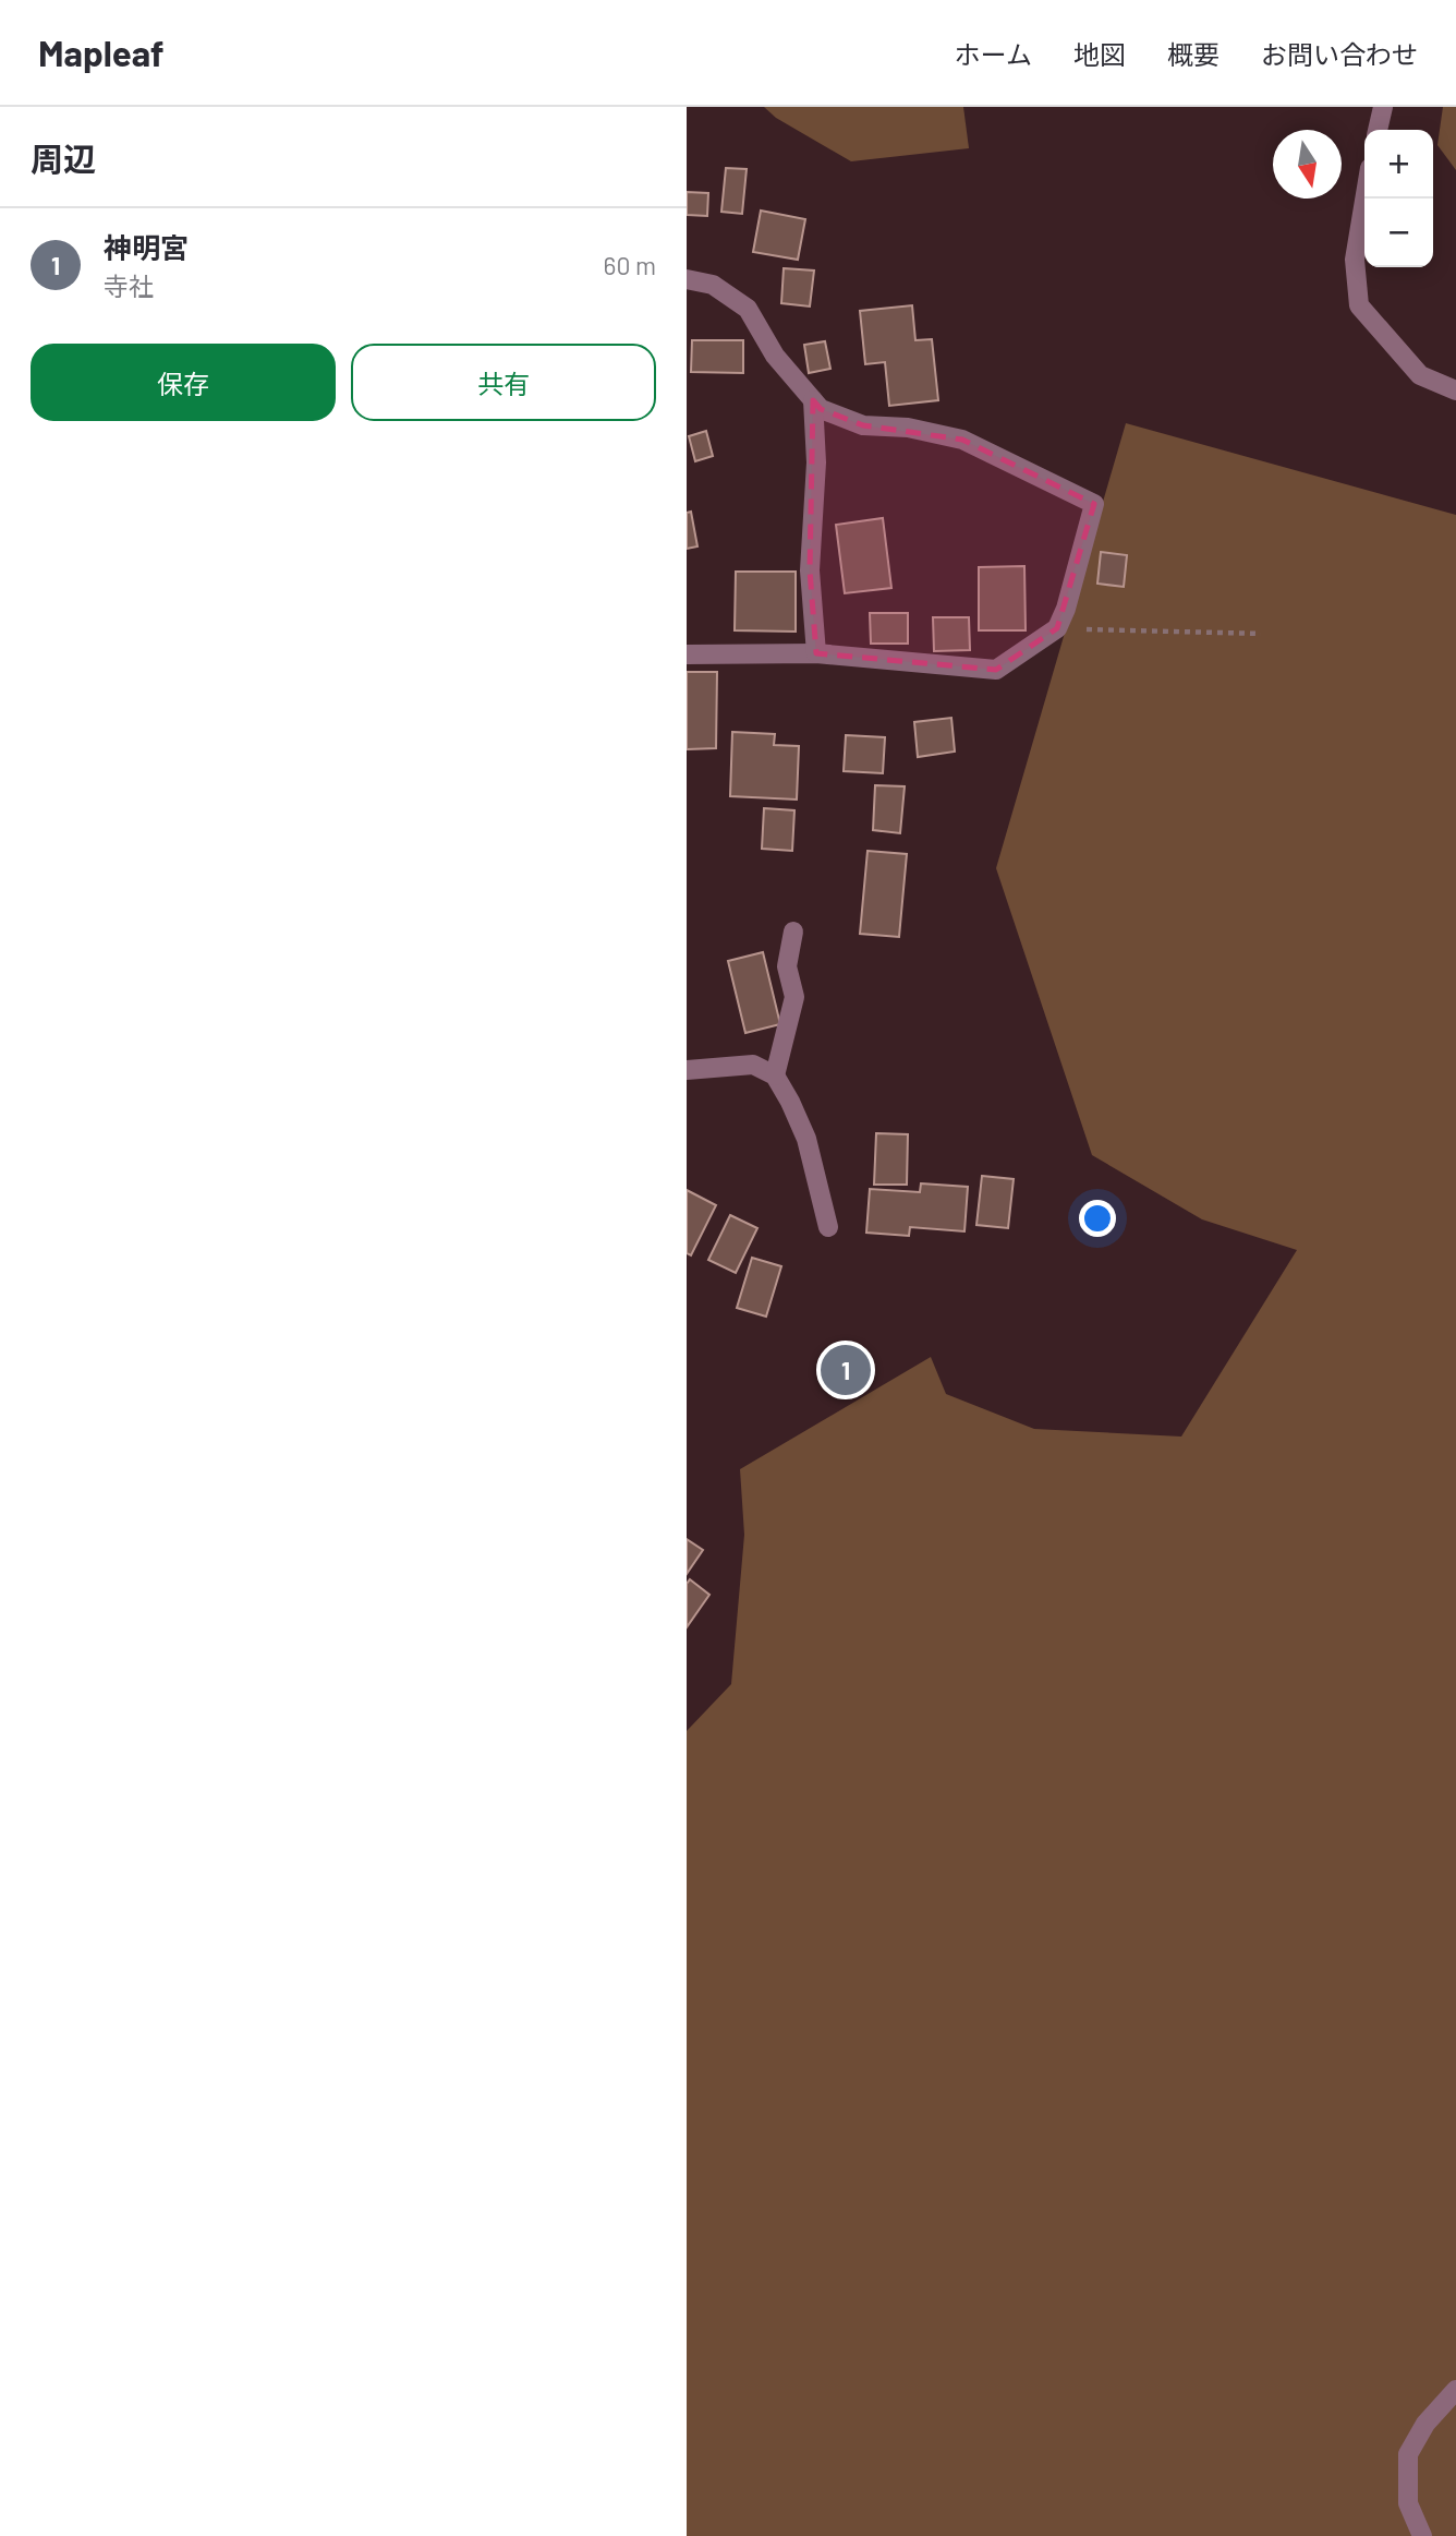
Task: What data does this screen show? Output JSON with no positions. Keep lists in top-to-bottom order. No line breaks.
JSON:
{"north":"bottom","page":{"header":"Mapleaf","nav":["ホーム","地図","概要","お問い合わせ"],"heading":"周辺","map_buttons":["+","−"],"list":[{"mark":"1","name":"神明宮","note":"寺社","value":"60 m"}],"buttons":["保存","共有"],"pins":"1"}}
